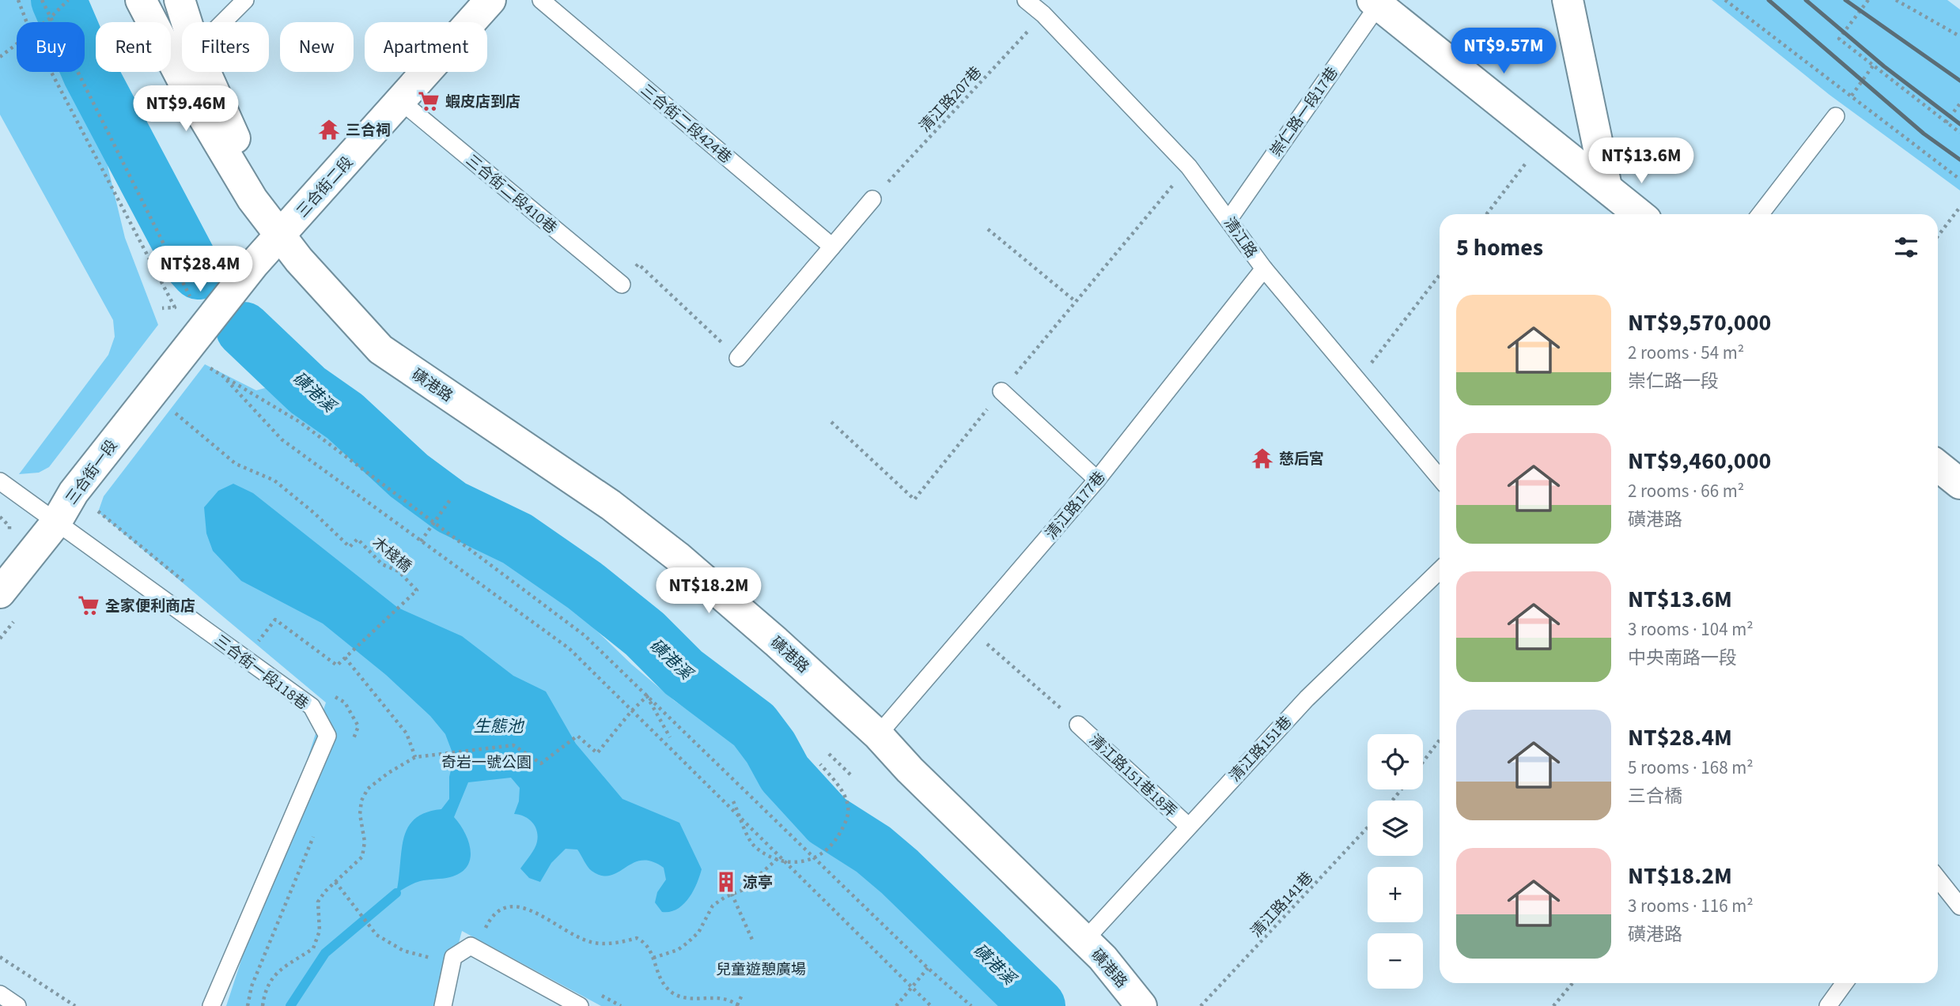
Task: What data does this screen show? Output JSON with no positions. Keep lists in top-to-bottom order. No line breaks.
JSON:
{"streets":{"street":["三合街二段","磺港路","三合街一段"],"lane":["崇仁路一段17巷","三合街二段424巷","三合街二段410巷","清江路","清江路177巷","三合街一段118巷","清江路151巷","清江路151巷18弄"],"path":["清江路207巷","木棧橋","清江路141巷"]},"crossings":[["清江路207巷","清江路"],["崇仁路一段17巷","清江路"],["三合街二段","三合街二段410巷"],["三合街二段","磺港路"],["三合街二段","三合街一段"],["清江路","清江路177巷"],["磺港路","清江路177巷"],["磺港路","清江路151巷"],["三合街一段","三合街一段118巷"],["清江路151巷","清江路151巷18弄"]],"water":["磺港溪","生態池"],"parks":["奇岩一號公園","兒童遊憩廣場"],"places":{"supermarket":["蝦皮店到店","全家便利商店"],"temple":["三合祠","慈后宮"],"building":["涼亭"]},"page":{"chip":["Buy","Rent","Filters","New","Apartment"],"price":["NT$9.57M","NT$9.46M","NT$13.6M","NT$28.4M","NT$18.2M"],"heading":"5 homes","list":[{"name":"NT$9,570,000","note":"2 rooms · 54 m² · 崇仁路一段"},{"name":"NT$9,460,000","note":"2 rooms · 66 m² · 磺港路"},{"name":"NT$13.6M","note":"3 rooms · 104 m² · 中央南路一段"},{"name":"NT$28.4M","note":"5 rooms · 168 m² · 三合橋"},{"name":"NT$18.2M","note":"3 rooms · 116 m² · 磺港路"}],"map_buttons":["+","−"]}}
